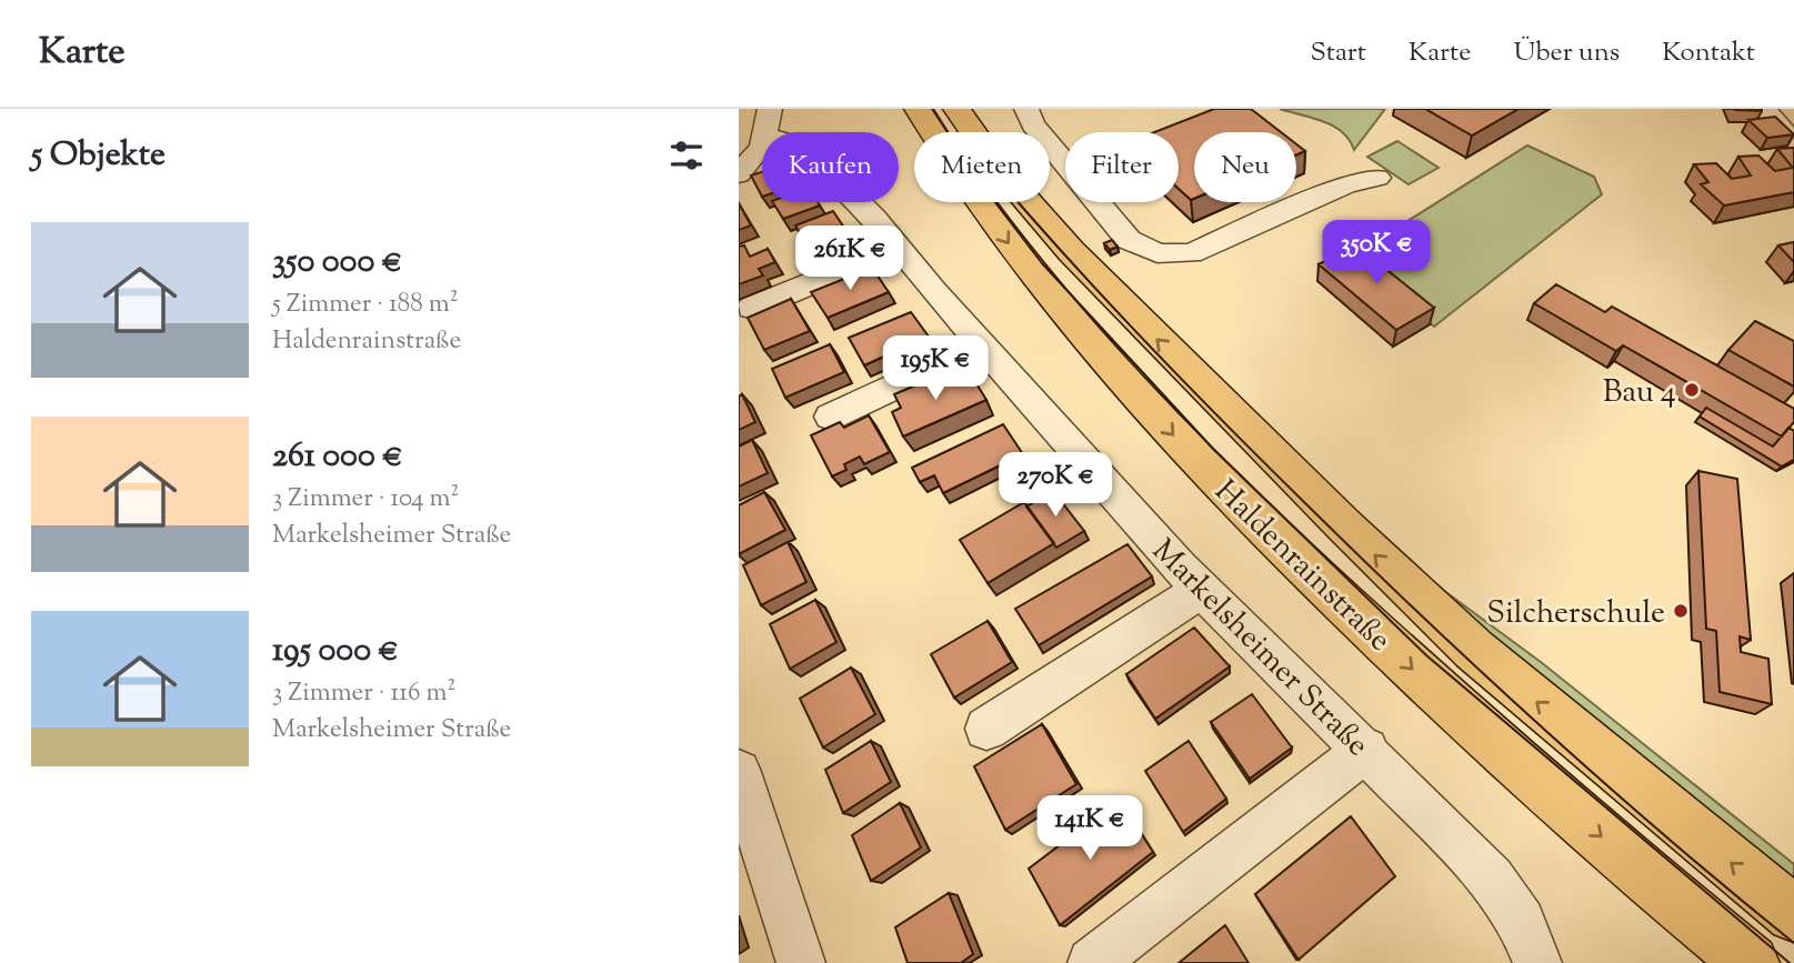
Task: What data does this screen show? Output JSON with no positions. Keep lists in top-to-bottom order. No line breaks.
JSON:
{"streets":{"main road":["Haldenrainstraße"],"street":["Markelsheimer Straße"]},"places":["Bau 4","Silcherschule"],"page":{"header":"Karte","nav":["Start","Karte","Über uns","Kontakt"],"heading":"5 Objekte","chip":["Kaufen","Mieten","Filter","Neu"],"list":[{"name":"350 000 €","note":"5 Zimmer · 188 m² · Haldenrainstraße"},{"name":"261 000 €","note":"3 Zimmer · 104 m² · Markelsheimer Straße"},{"name":"195 000 €","note":"3 Zimmer · 116 m² · Markelsheimer Straße"}],"price":["350K €","261K €","195K €","270K €","141K €"]}}
